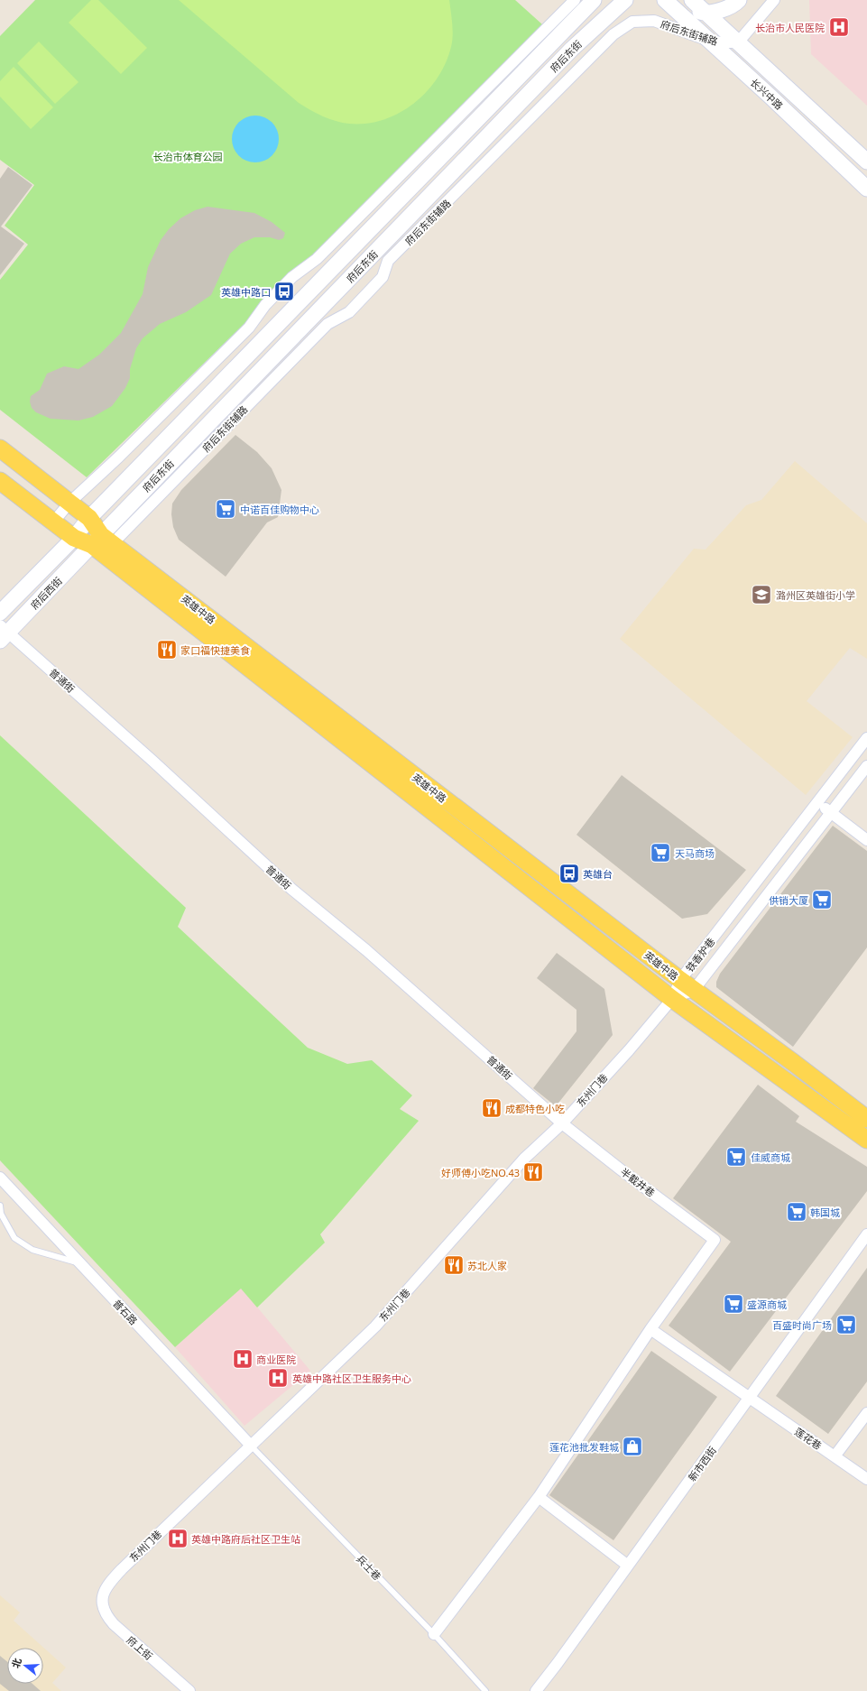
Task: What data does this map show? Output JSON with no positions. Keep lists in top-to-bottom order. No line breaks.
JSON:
{"streets":{"main road":["府后东街","长兴中路","府后西街","英雄中路"],"street":["府后东街辅路","普通街","铁香炉巷","东州门巷","半截井巷","普石路","莲花巷","新市西街","府上街"],"lane":["兵士巷"]},"crossings":[["府后东街辅路","府后东街"],["府后东街辅路","长兴中路"],["府后东街辅路","府后西街"],["府后东街辅路","英雄中路"],["府后东街","府后西街"],["府后东街","英雄中路"],["府后西街","英雄中路"],["府后西街","普通街"],["英雄中路","铁香炉巷"],["英雄中路","东州门巷"],["普通街","东州门巷"],["普通街","半截井巷"],["铁香炉巷","东州门巷"],["东州门巷","半截井巷"],["东州门巷","普石路"],["东州门巷","兵士巷"],["东州门巷","府上街"],["半截井巷","莲花巷"],["普石路","兵士巷"],["莲花巷","新市西街"]],"parks":["长治市体育公园"],"places":{"hospital":["长治市人民医院","商业医院","英雄中路社区卫生服务中心","英雄中路府后社区卫生站"],"bus stop":["英雄中路口","英雄台"],"supermarket":["中诺百佳购物中心","天马商场","供销大厦","佳威商城","韩国城","盛源商城","百盛时尚广场"],"school or university":["潞州区英雄街小学"],"restaurant":["家口福快捷美食","成都特色小吃","好师傅小吃NO.43","苏北人家"],"shop":["莲花池批发鞋城"]},"north":"left"}
